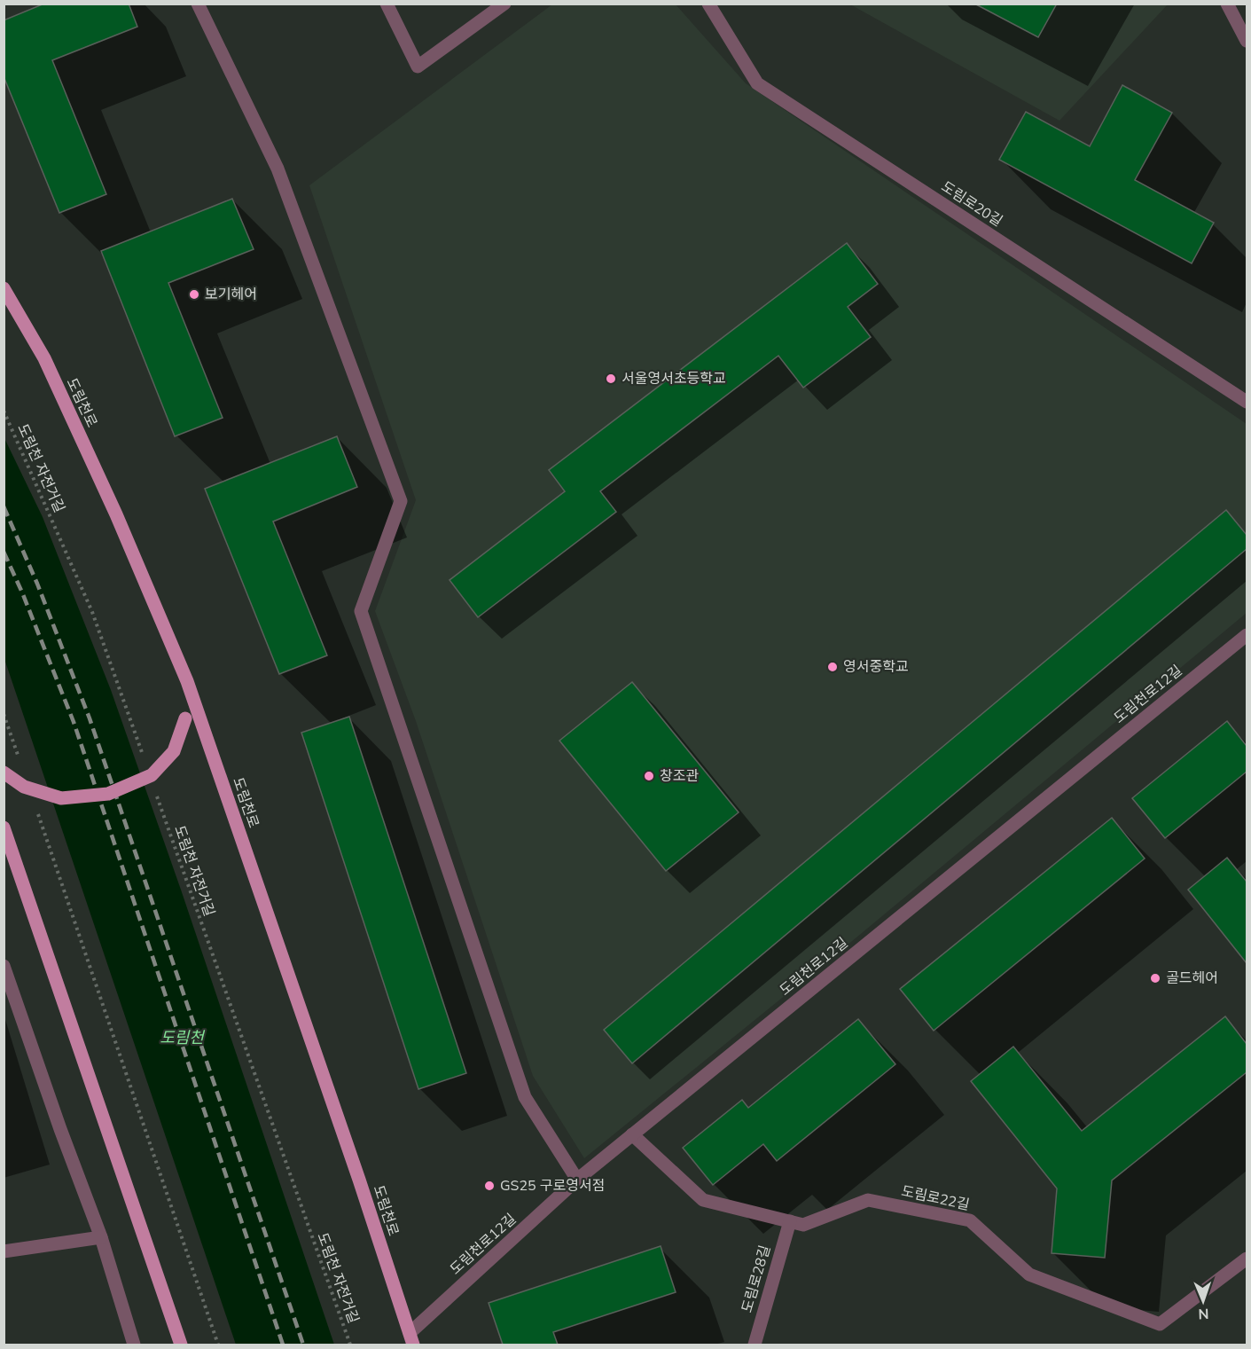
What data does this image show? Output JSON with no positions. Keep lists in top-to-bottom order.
{
  "streets": {
    "main road": ["도림천로"],
    "street": [
      "도림로20길",
      "도림천로12길",
      "도림로22길",
      "도림로28길"
    ],
    "path": ["도림천 자전거길"]
  },
  "crossings": [
    ["도림천로", "도림천로12길"],
    ["도림천로12길", "도림로22길"],
    ["도림로22길", "도림로28길"]
  ],
  "water": ["도림천"],
  "places": [
    "보기헤어",
    "서울영서초등학교",
    "영서중학교",
    "창조관",
    "골드헤어",
    "GS25 구로영서점"
  ],
  "north": "bottom"
}
